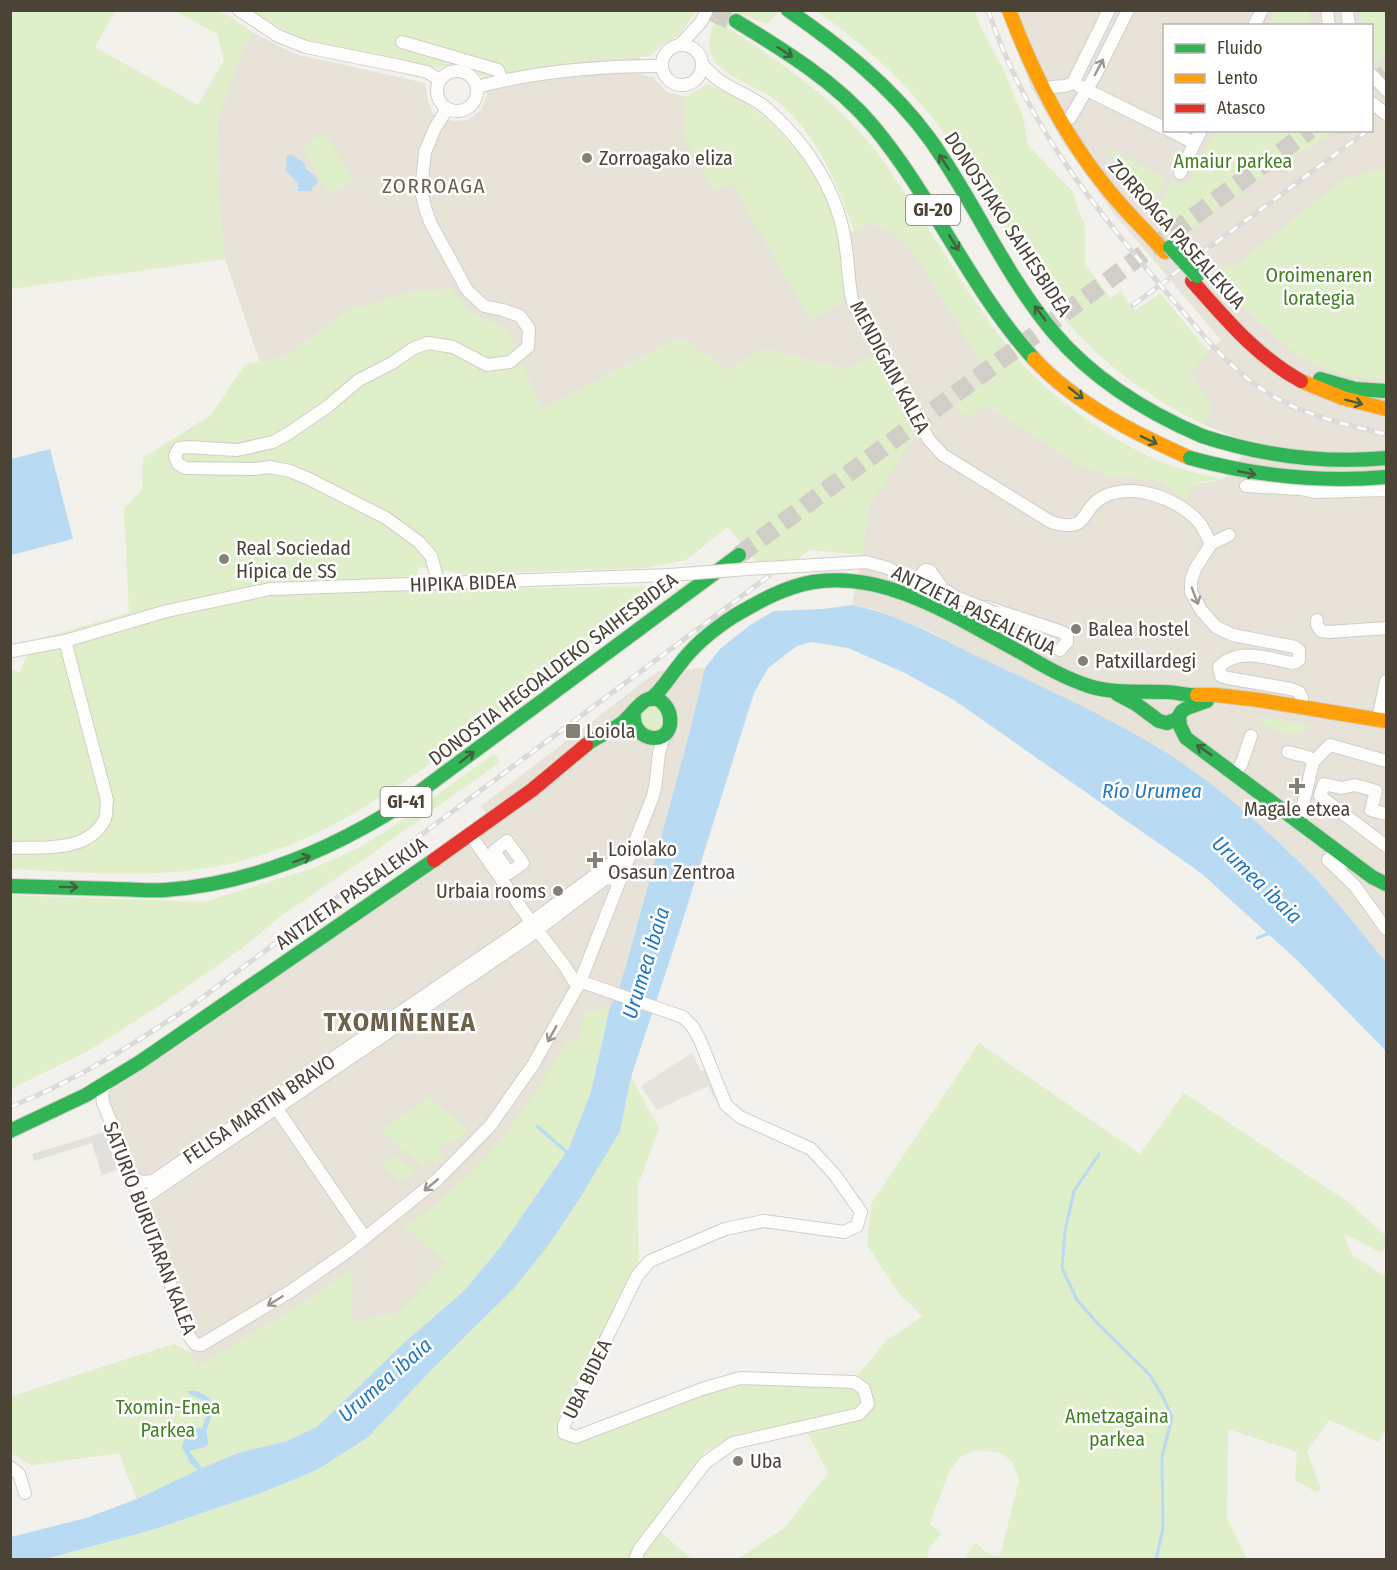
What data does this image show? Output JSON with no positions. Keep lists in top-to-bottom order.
{
  "streets": {
    "main road": [
      "GI-20",
      "DONOSTIAKO SAIHESBIDEA",
      "ZORROAGA PASEALEKUA",
      "ANTZIETA PASEALEKUA",
      "DONOSTIA HEGOALDEKO SAIHESBIDEA",
      "GI-41"
    ],
    "street": [
      "MENDIGAIN KALEA",
      "HIPIKA BIDEA",
      "FELISA MARTIN BRAVO",
      "SATURIO BURUTARAN KALEA",
      "UBA BIDEA"
    ]
  },
  "crossings": [
    ["HIPIKA BIDEA", "ANTZIETA PASEALEKUA"],
    ["FELISA MARTIN BRAVO", "SATURIO BURUTARAN KALEA"]
  ],
  "districts": ["ZORROAGA", "TXOMIÑENEA"],
  "water": ["Río Urumea", "Urumea ibaia"],
  "parks": [
    "Amaiur parkea",
    "Oroimenaren lorategia",
    "Txomin-Enea Parkea",
    "Ametzagaina parkea"
  ],
  "places": {
    "other": [
      "Zorroagako eliza",
      "Real Sociedad Hípica de SS",
      "Balea hostel",
      "Patxillardegi",
      "Urbaia rooms",
      "Uba"
    ],
    "transit": ["Loiola"],
    "health": ["Magale etxea", "Loiolako Osasun Zentroa"]
  },
  "legend": ["Fluido", "Lento", "Atasco"]
}
